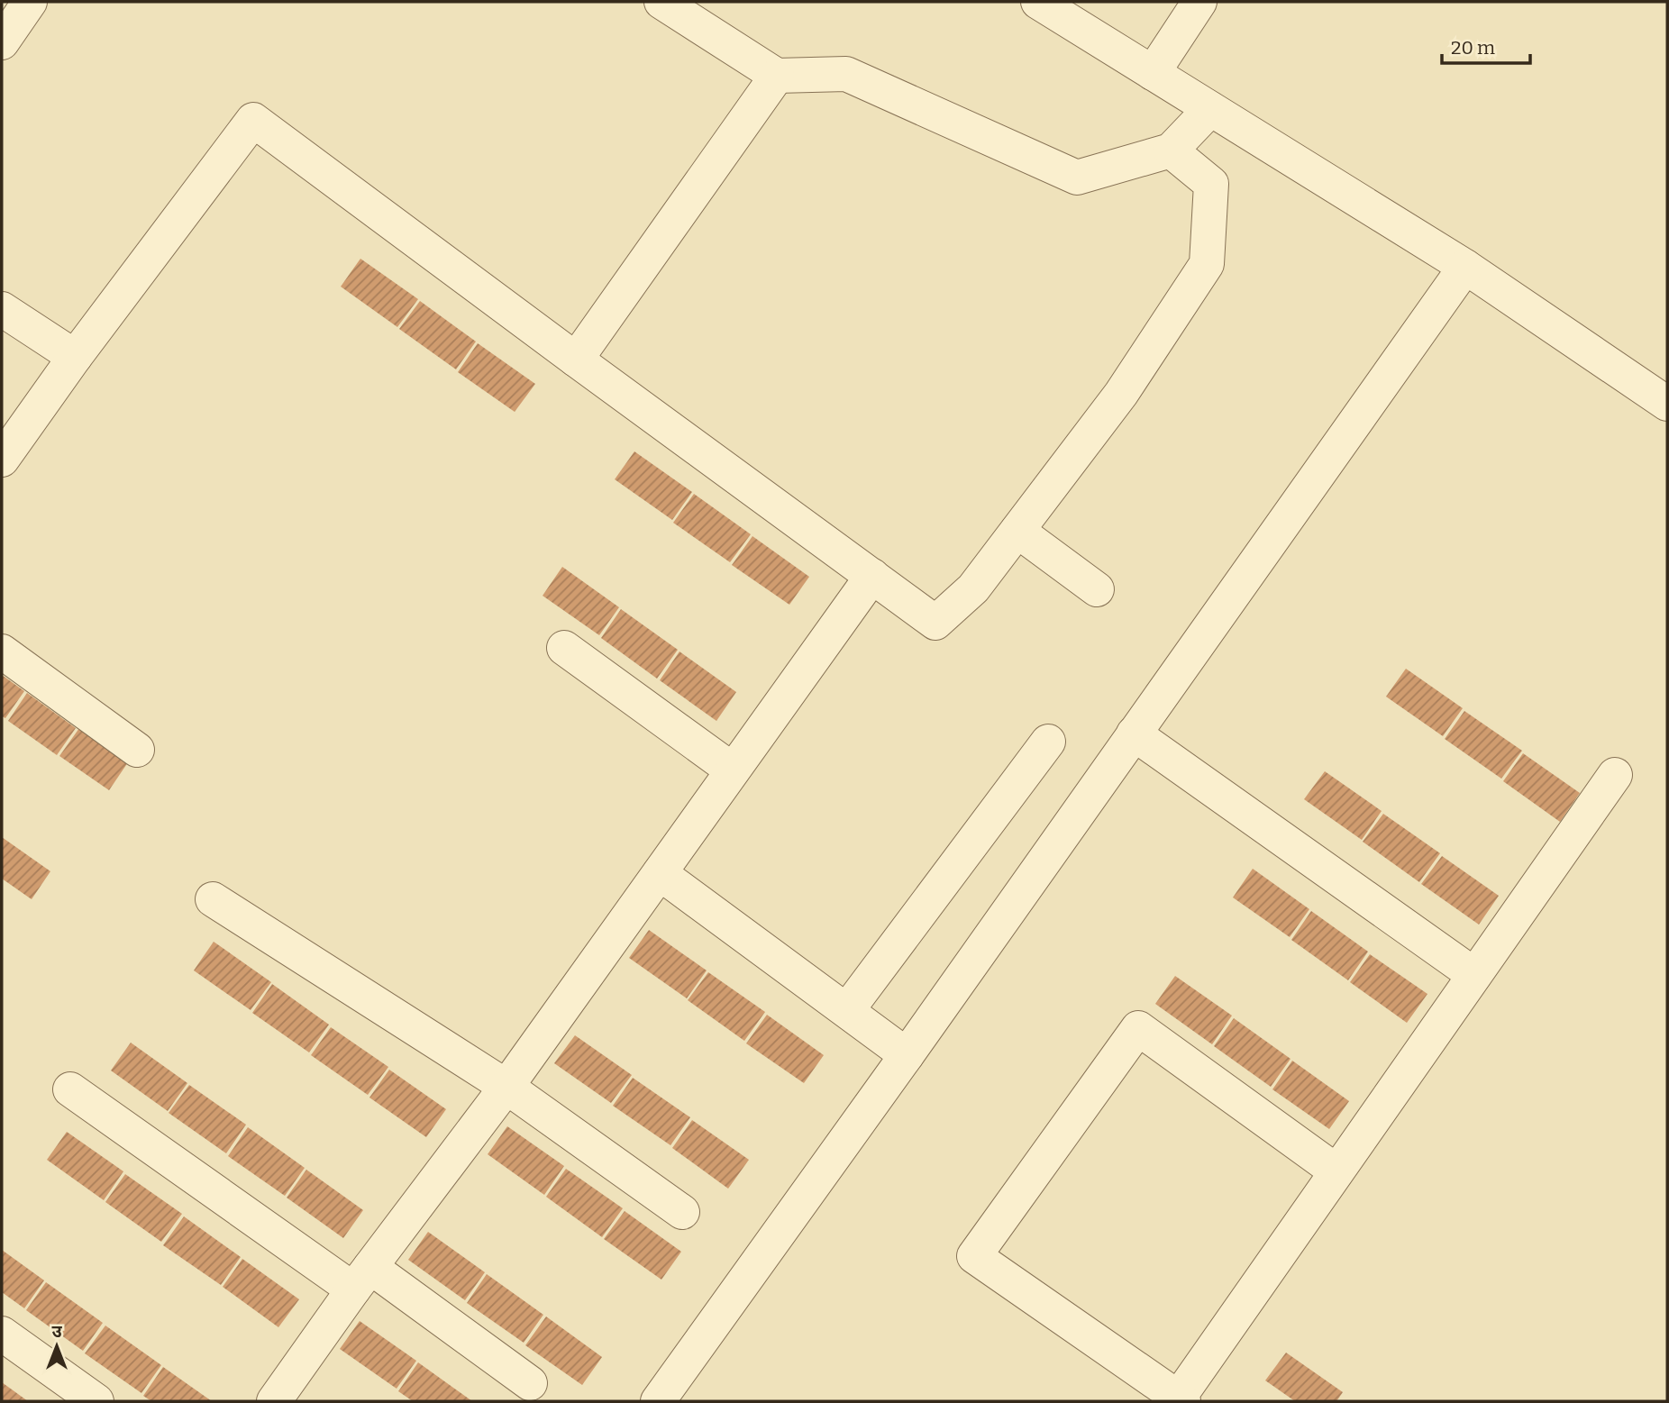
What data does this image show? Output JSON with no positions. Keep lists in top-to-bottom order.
{
  "scale_bar": "20 m",
  "north": "top"
}
